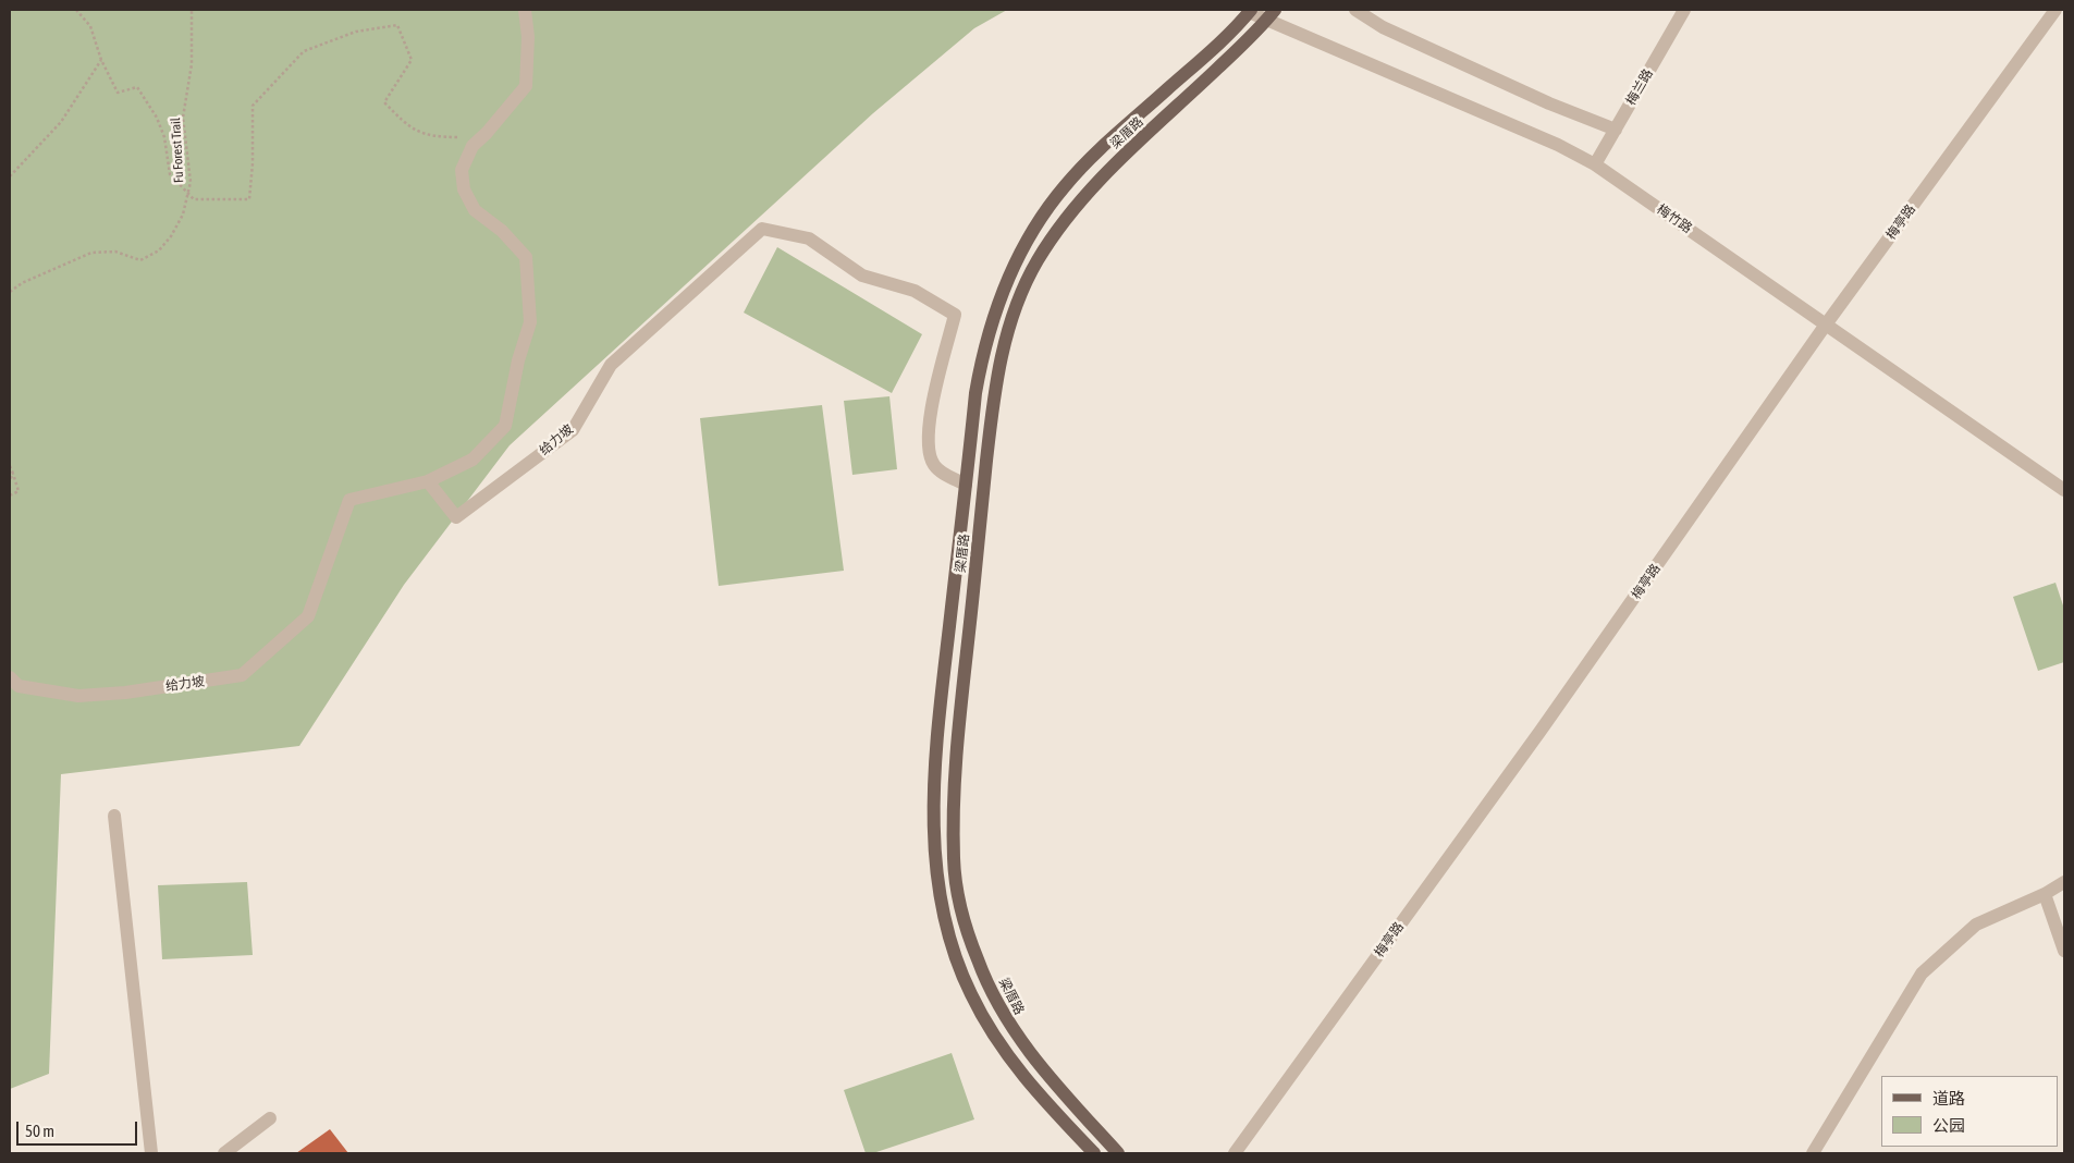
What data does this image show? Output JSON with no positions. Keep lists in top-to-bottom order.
{
  "streets": {
    "main road": ["梁厝路"],
    "street": [
      "梅兰路",
      "梅竹路",
      "梅亭路",
      "给力坡"
    ],
    "path": ["Fu Forest Trail"]
  },
  "crossings": [
    ["梅兰路", "梅竹路"],
    ["梁厝路", "梅竹路"],
    ["梁厝路", "给力坡"],
    ["梅竹路", "梅亭路"]
  ],
  "legend": ["道路", "公园"],
  "scale_bar": "50 m"
}
